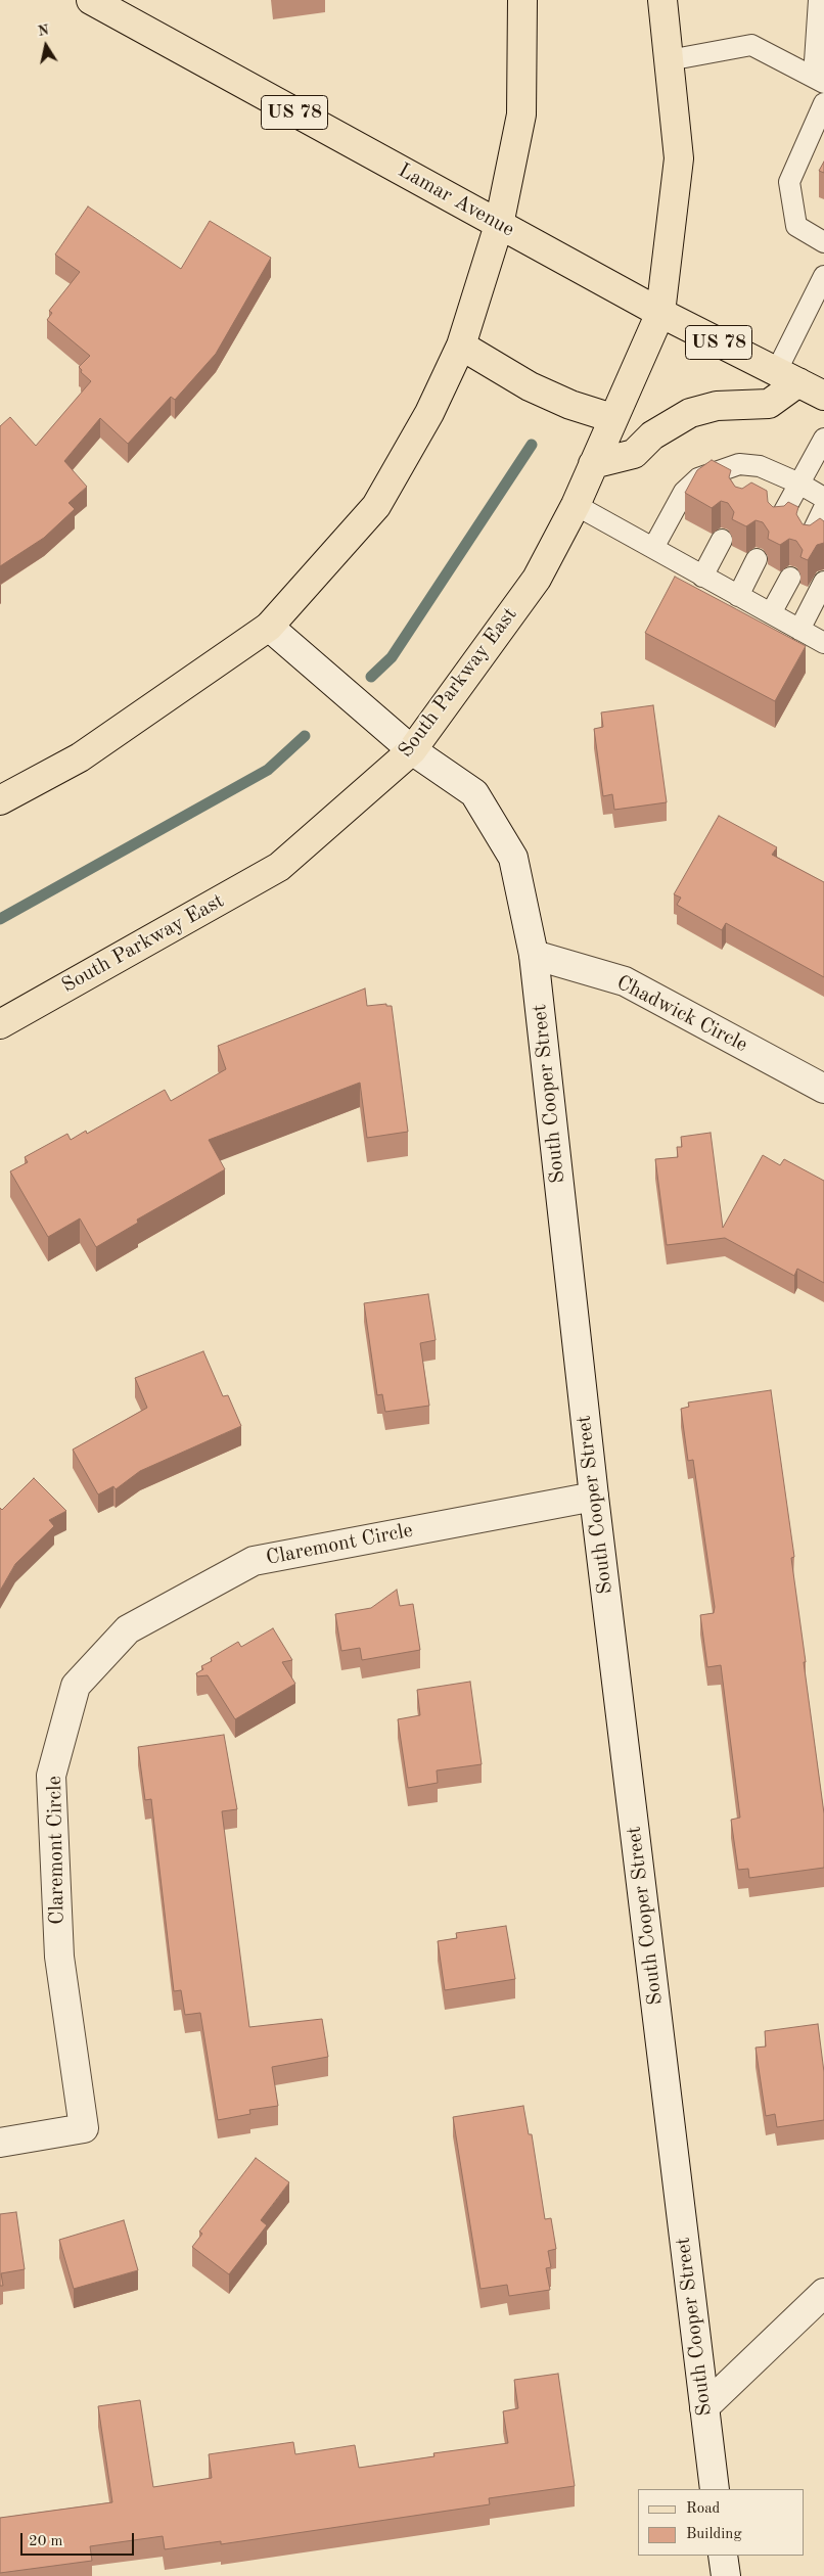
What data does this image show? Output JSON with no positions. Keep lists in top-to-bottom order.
{
  "streets": {
    "main road": ["US 78", "Lamar Avenue", "South Parkway East"],
    "street": ["Chadwick Circle", "South Cooper Street", "Claremont Circle"]
  },
  "crossings": [
    ["Lamar Avenue", "South Parkway East"],
    ["South Parkway East", "South Cooper Street"],
    ["Chadwick Circle", "South Cooper Street"],
    ["South Cooper Street", "Claremont Circle"]
  ],
  "legend": ["Road", "Building"],
  "scale_bar": "20 m",
  "north": "top"
}
